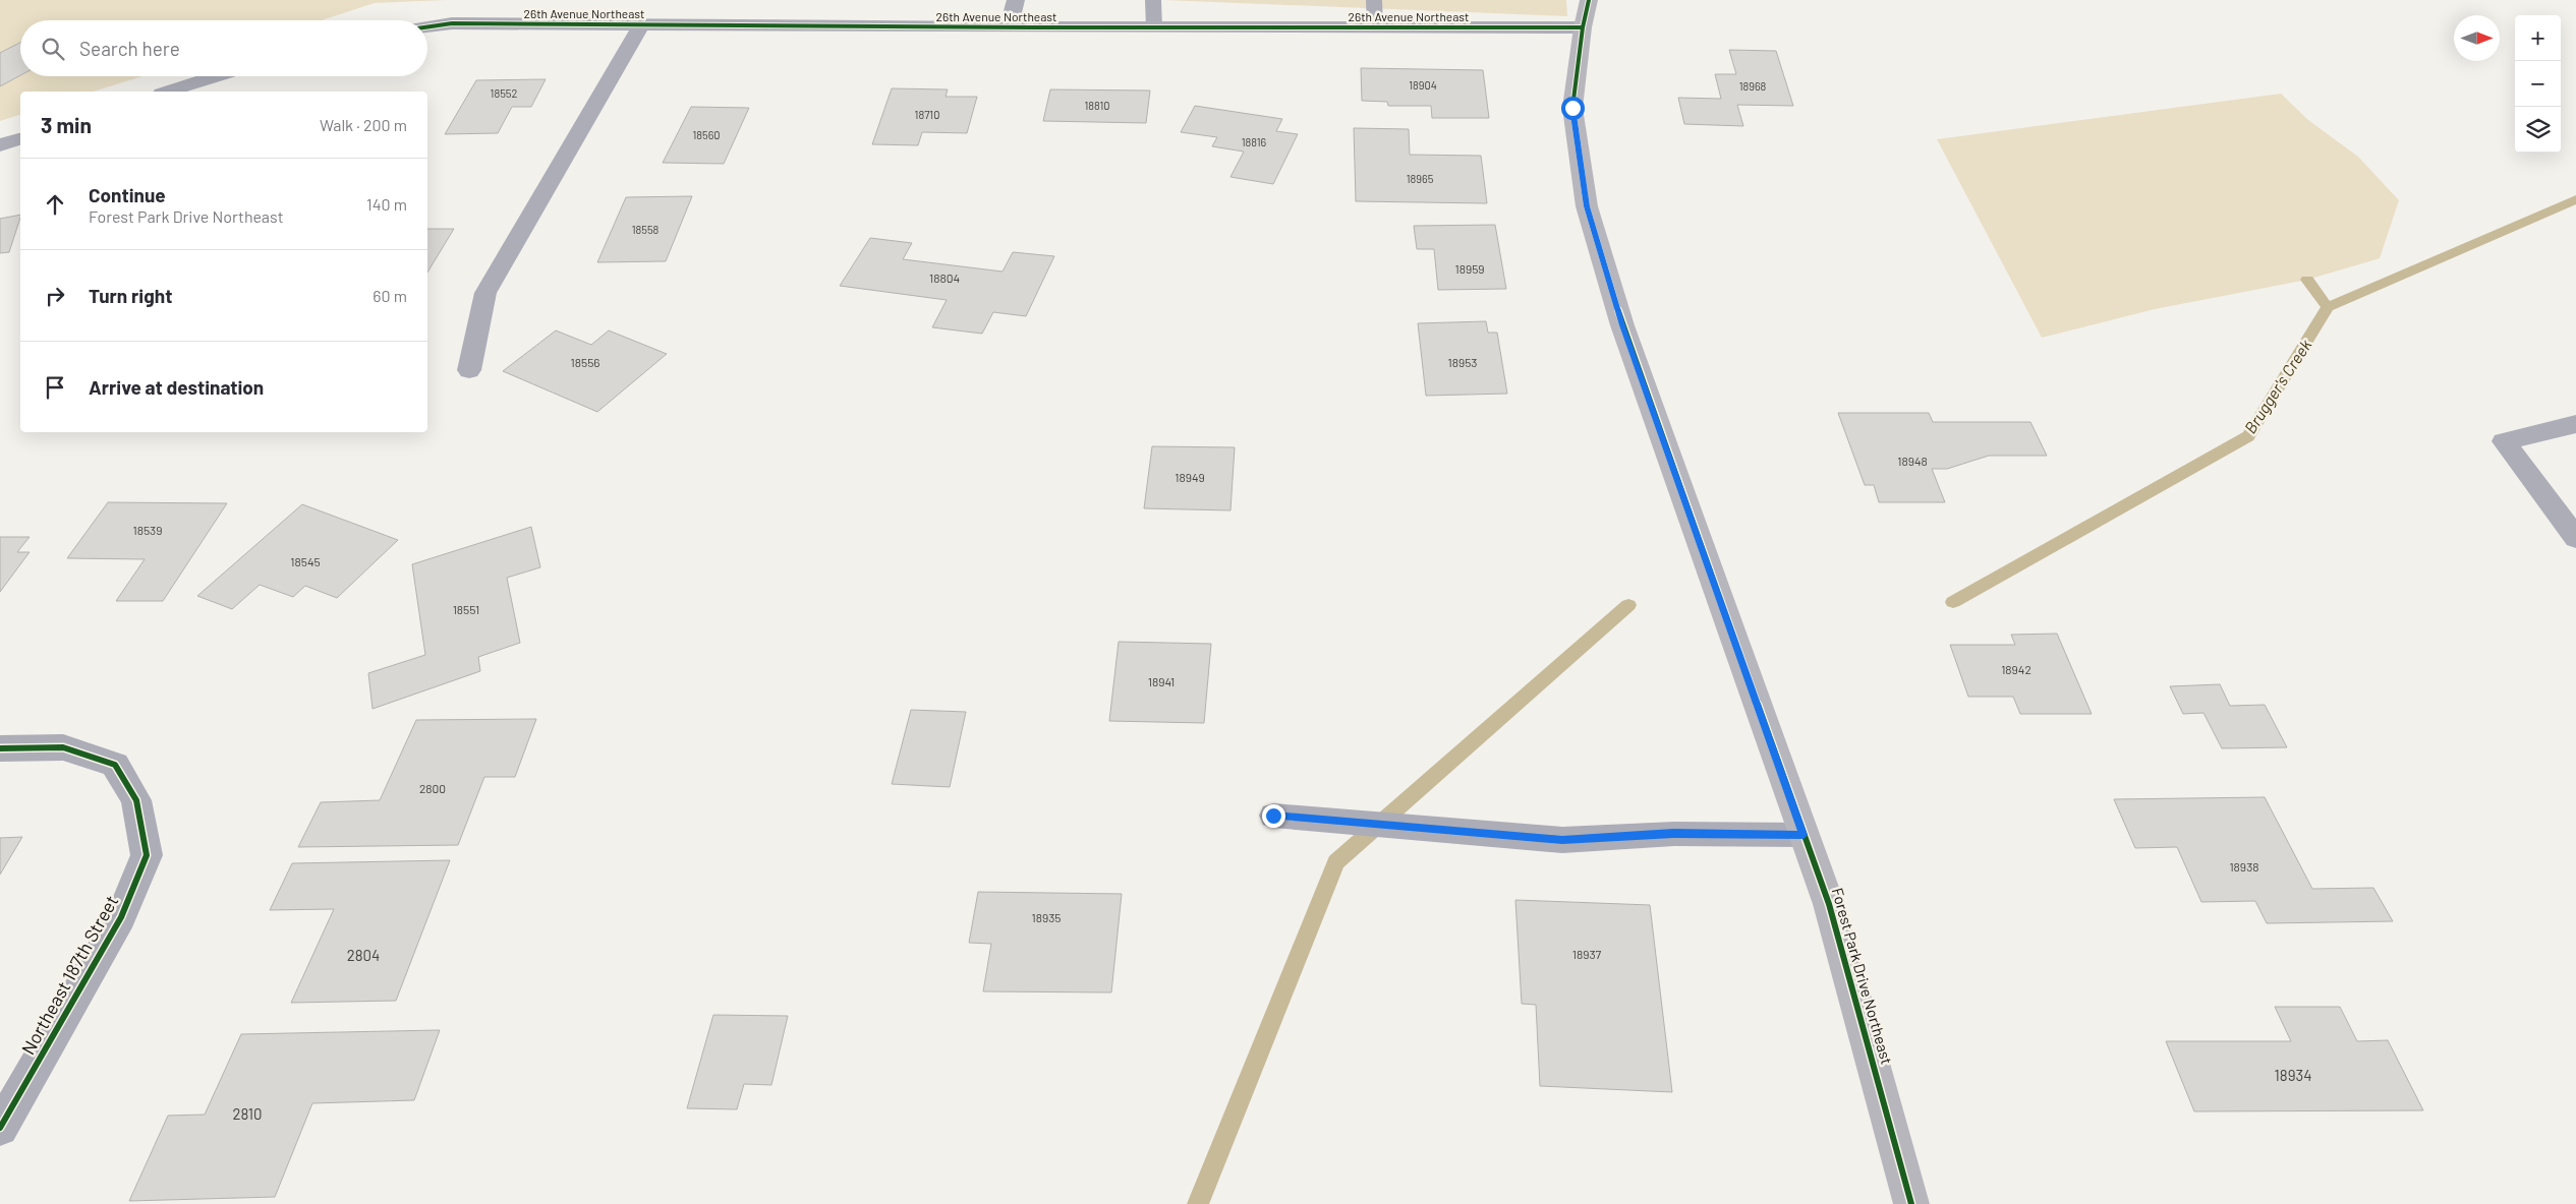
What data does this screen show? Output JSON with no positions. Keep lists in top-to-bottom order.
{
  "streets": {
    "street": ["26th Avenue Northeast", "Northeast 187th Street", "Forest Park Drive Northeast"]
  },
  "crossings": [
    ["26th Avenue Northeast", "Forest Park Drive Northeast"]
  ],
  "water": ["Brugger's Creek"],
  "house_numbers": [
    "18904",
    "18968",
    "18552",
    "18810",
    "18710",
    "18560",
    "18816",
    "18965",
    "18558",
    "18959",
    "18804",
    "18556",
    "18953",
    "18948",
    "18949",
    "18539",
    "18545",
    "18551",
    "18942",
    "18941",
    "2800",
    "18938",
    "18935",
    "18937",
    "2804",
    "18934",
    "2810"
  ],
  "north": "right",
  "page": {
    "map_buttons": ["+", "−"],
    "search": "Search here",
    "heading": ["3 min", "Walk · 200 m"],
    "list": [
      ["Continue", "Forest Park Drive Northeast", "140 m"],
      ["Turn right", "60 m"],
      "Arrive at destination"
    ]
  }
}
